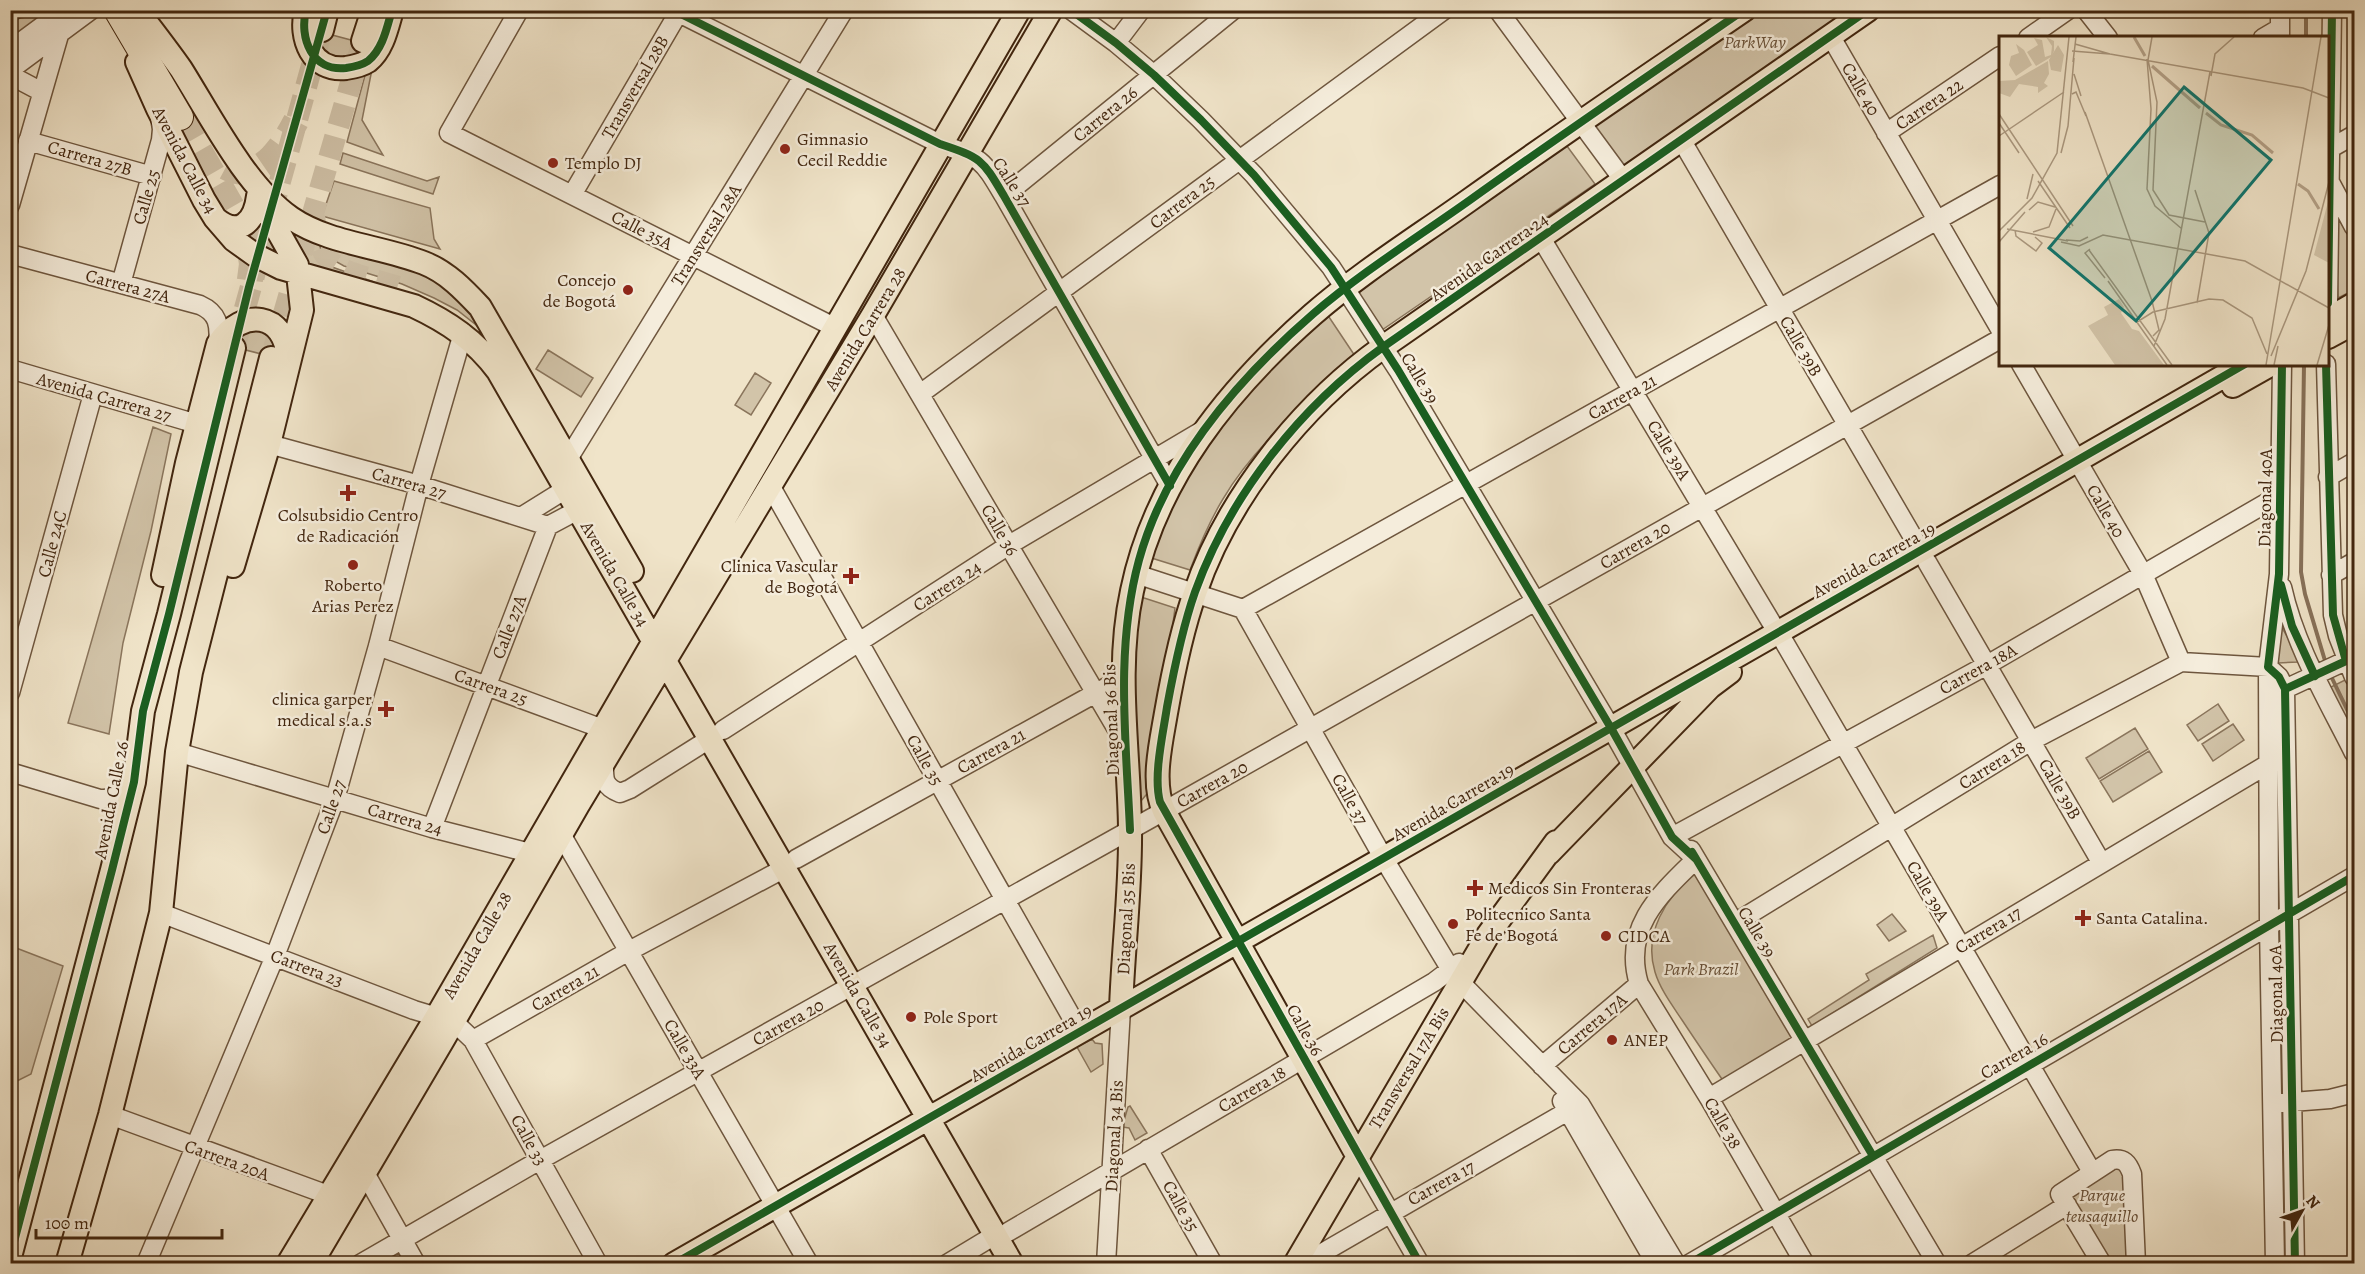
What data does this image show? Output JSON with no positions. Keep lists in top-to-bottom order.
{
  "streets": {
    "main road": [
      "Avenida Calle 34",
      "Avenida Carrera 24",
      "Avenida Carrera 28",
      "Calle 36",
      "Avenida Carrera 19",
      "Diagonal 36 Bis",
      "Avenida Calle 26",
      "Diagonal 35 Bis",
      "Avenida Calle 28",
      "Transversal 17A Bis"
    ],
    "street": [
      "Transversal 28B",
      "Calle 40",
      "Carrera 22",
      "Carrera 26",
      "Carrera 27B",
      "Calle 37",
      "Calle 25",
      "Carrera 25",
      "Calle 35A",
      "Transversal 28A",
      "Carrera 27A",
      "Calle 39B",
      "Calle 39",
      "Avenida Carrera 27",
      "Carrera 21",
      "Calle 39A",
      "Carrera 27",
      "Diagonal 40A",
      "Calle 24C",
      "Carrera 20",
      "Carrera 24",
      "Calle 27A",
      "Carrera 18A",
      "Calle 35",
      "Carrera 18",
      "Calle 27",
      "Carrera 17",
      "Carrera 23",
      "Carrera 17A",
      "Calle 33A",
      "Carrera 16",
      "Calle 38",
      "Diagonal 34 Bis",
      "Calle 33",
      "Carrera 20A"
    ]
  },
  "crossings": [
    ["Transversal 28B", "Calle 37"],
    ["Transversal 28B", "Calle 35A"],
    ["Calle 40", "Carrera 22"],
    ["Calle 40", "Avenida Carrera 24"],
    ["Calle 40", "Carrera 21"],
    ["Calle 40", "Avenida Carrera 19"],
    ["Calle 40", "Carrera 18A"],
    ["Calle 40", "Carrera 18"],
    ["Carrera 26", "Calle 37"],
    ["Carrera 26", "Calle 39"],
    ["Carrera 27B", "Calle 25"],
    ["Avenida Calle 34", "Calle 25"],
    ["Avenida Calle 34", "Transversal 28A"],
    ["Avenida Calle 34", "Avenida Carrera 28"],
    ["Avenida Calle 34", "Carrera 21"],
    ["Avenida Calle 34", "Carrera 20"],
    ["Avenida Calle 34", "Avenida Carrera 19"],
    ["Avenida Calle 34", "Carrera 24"],
    ["Avenida Calle 34", "Carrera 18"],
    ["Avenida Calle 34", "Calle 27"],
    ["Avenida Calle 34", "Avenida Calle 28"],
    ["Calle 37", "Carrera 25"],
    ["Calle 37", "Transversal 28A"],
    ["Calle 37", "Avenida Carrera 28"],
    ["Calle 37", "Carrera 21"],
    ["Calle 37", "Carrera 20"],
    ["Calle 37", "Avenida Carrera 19"],
    ["Calle 37", "Carrera 24"],
    ["Calle 37", "Carrera 18"],
    ["Calle 37", "Carrera 17"],
    ["Calle 37", "Carrera 17A"],
    ["Calle 37", "Transversal 17A Bis"],
    ["Calle 25", "Carrera 27A"],
    ["Carrera 25", "Calle 39"],
    ["Carrera 25", "Calle 36"],
    ["Carrera 25", "Calle 27A"],
    ["Carrera 25", "Calle 27"],
    ["Carrera 25", "Avenida Calle 28"],
    ["Calle 35A", "Transversal 28A"],
    ["Calle 35A", "Avenida Carrera 28"],
    ["Avenida Carrera 24", "Calle 39B"],
    ["Avenida Carrera 24", "Calle 39"],
    ["Avenida Carrera 24", "Calle 39A"],
    ["Carrera 27A", "Avenida Calle 26"],
    ["Avenida Carrera 28", "Calle 36"],
    ["Avenida Carrera 28", "Calle 35"],
    ["Avenida Carrera 28", "Avenida Calle 28"],
    ["Calle 39B", "Carrera 21"],
    ["Calle 39B", "Carrera 20"],
    ["Calle 39B", "Avenida Carrera 19"],
    ["Calle 39B", "Carrera 18A"],
    ["Calle 39B", "Carrera 18"],
    ["Calle 39B", "Carrera 17"],
    ["Calle 39", "Carrera 21"],
    ["Calle 39", "Carrera 20"],
    ["Calle 39", "Avenida Carrera 19"],
    ["Calle 39", "Carrera 18A"],
    ["Calle 39", "Carrera 18"],
    ["Calle 39", "Carrera 17"],
    ["Calle 39", "Carrera 17A"],
    ["Calle 39", "Carrera 16"],
    ["Calle 39", "Transversal 17A Bis"],
    ["Avenida Carrera 27", "Calle 24C"],
    ["Carrera 21", "Calle 39A"],
    ["Carrera 21", "Calle 36"],
    ["Carrera 21", "Diagonal 36 Bis"],
    ["Carrera 21", "Calle 35"],
    ["Carrera 21", "Calle 33A"],
    ["Carrera 21", "Calle 33"],
    ["Calle 39A", "Carrera 20"],
    ["Calle 39A", "Avenida Carrera 19"],
    ["Calle 39A", "Carrera 18A"],
    ["Calle 39A", "Carrera 18"],
    ["Calle 39A", "Carrera 17"],
    ["Calle 39A", "Carrera 16"],
    ["Carrera 27", "Calle 27A"],
    ["Carrera 27", "Calle 27"],
    ["Diagonal 40A", "Carrera 18A"],
    ["Diagonal 40A", "Carrera 17"],
    ["Diagonal 40A", "Carrera 16"],
    ["Calle 36", "Carrera 20"],
    ["Calle 36", "Avenida Carrera 19"],
    ["Calle 36", "Carrera 24"],
    ["Calle 36", "Diagonal 36 Bis"],
    ["Calle 36", "Carrera 18"],
    ["Calle 36", "Carrera 17"],
    ["Calle 36", "Transversal 17A Bis"],
    ["Carrera 20", "Diagonal 36 Bis"],
    ["Carrera 20", "Calle 35"],
    ["Carrera 20", "Diagonal 35 Bis"],
    ["Carrera 20", "Calle 33A"],
    ["Carrera 20", "Calle 33"],
    ["Avenida Carrera 19", "Calle 35"],
    ["Avenida Carrera 19", "Diagonal 35 Bis"],
    ["Avenida Carrera 19", "Calle 33A"],
    ["Avenida Carrera 19", "Transversal 17A Bis"],
    ["Avenida Carrera 19", "Diagonal 34 Bis"],
    ["Carrera 24", "Calle 27A"],
    ["Carrera 24", "Calle 35"],
    ["Carrera 24", "Calle 27"],
    ["Carrera 24", "Avenida Calle 28"],
    ["Diagonal 36 Bis", "Diagonal 35 Bis"],
    ["Calle 35", "Carrera 18"],
    ["Carrera 18", "Transversal 17A Bis"],
    ["Carrera 18", "Diagonal 34 Bis"],
    ["Calle 27", "Carrera 23"],
    ["Calle 27", "Carrera 20A"],
    ["Diagonal 35 Bis", "Diagonal 34 Bis"],
    ["Carrera 17", "Calle 38"],
    ["Avenida Calle 28", "Carrera 23"],
    ["Avenida Calle 28", "Calle 33A"],
    ["Avenida Calle 28", "Calle 33"],
    ["Avenida Calle 28", "Carrera 20A"],
    ["Carrera 23", "Calle 33"],
    ["Carrera 17A", "Calle 38"],
    ["Carrera 16", "Calle 38"]
  ],
  "parks": ["ParkWay", "Park Brazil", "Parque teusaquillo"],
  "places": {
    "other": [
      "Gimnasio Cecil Reddie",
      "Templo DJ",
      "Concejo de Bogotá",
      "Roberto Arias Perez",
      "Politecnico Santa Fe de Bogotá",
      "CIDCA",
      "Pole Sport",
      "ANEP"
    ],
    "health": [
      "Colsubsidio Centro de Radicación",
      "Clinica Vascular de Bogotá",
      "clinica garper medical s.a.s",
      "Medicos Sin Fronteras",
      "Santa Catalina."
    ]
  },
  "scale_bar": "100 m",
  "north": "top right"
}
